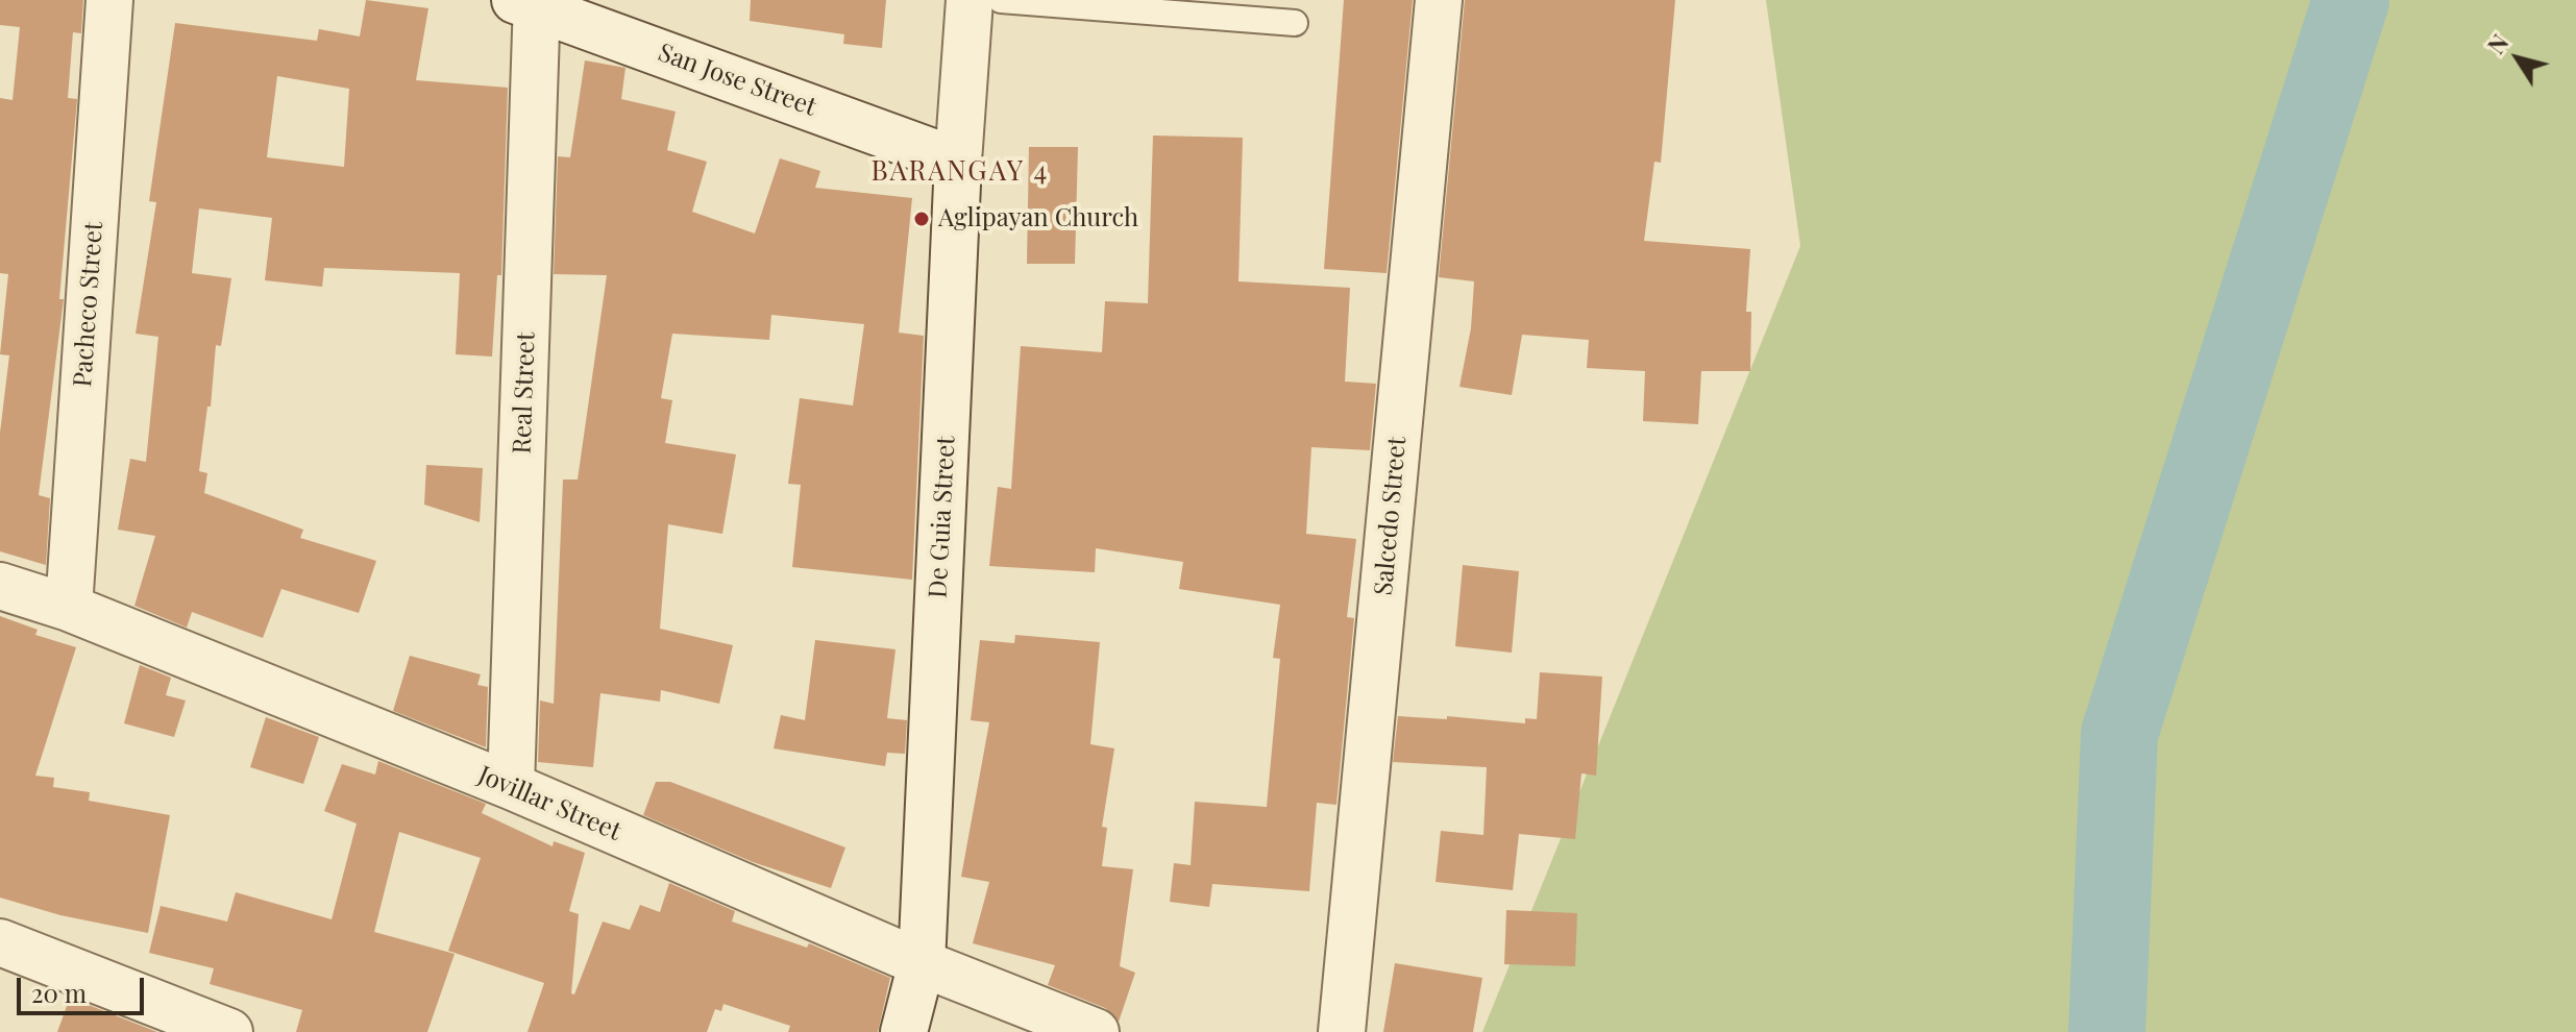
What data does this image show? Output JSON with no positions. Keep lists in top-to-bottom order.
{
  "streets": {
    "street": [
      "San Jose Street",
      "Pacheco Street",
      "Real Street",
      "Salcedo Street",
      "De Guia Street",
      "Jovillar Street"
    ]
  },
  "crossings": [
    ["San Jose Street", "Real Street"],
    ["San Jose Street", "De Guia Street"],
    ["Pacheco Street", "Jovillar Street"],
    ["Real Street", "Jovillar Street"],
    ["De Guia Street", "Jovillar Street"]
  ],
  "districts": ["BARANGAY 4"],
  "places": ["Aglipayan Church"],
  "scale_bar": "20 m",
  "north": "top left"
}
